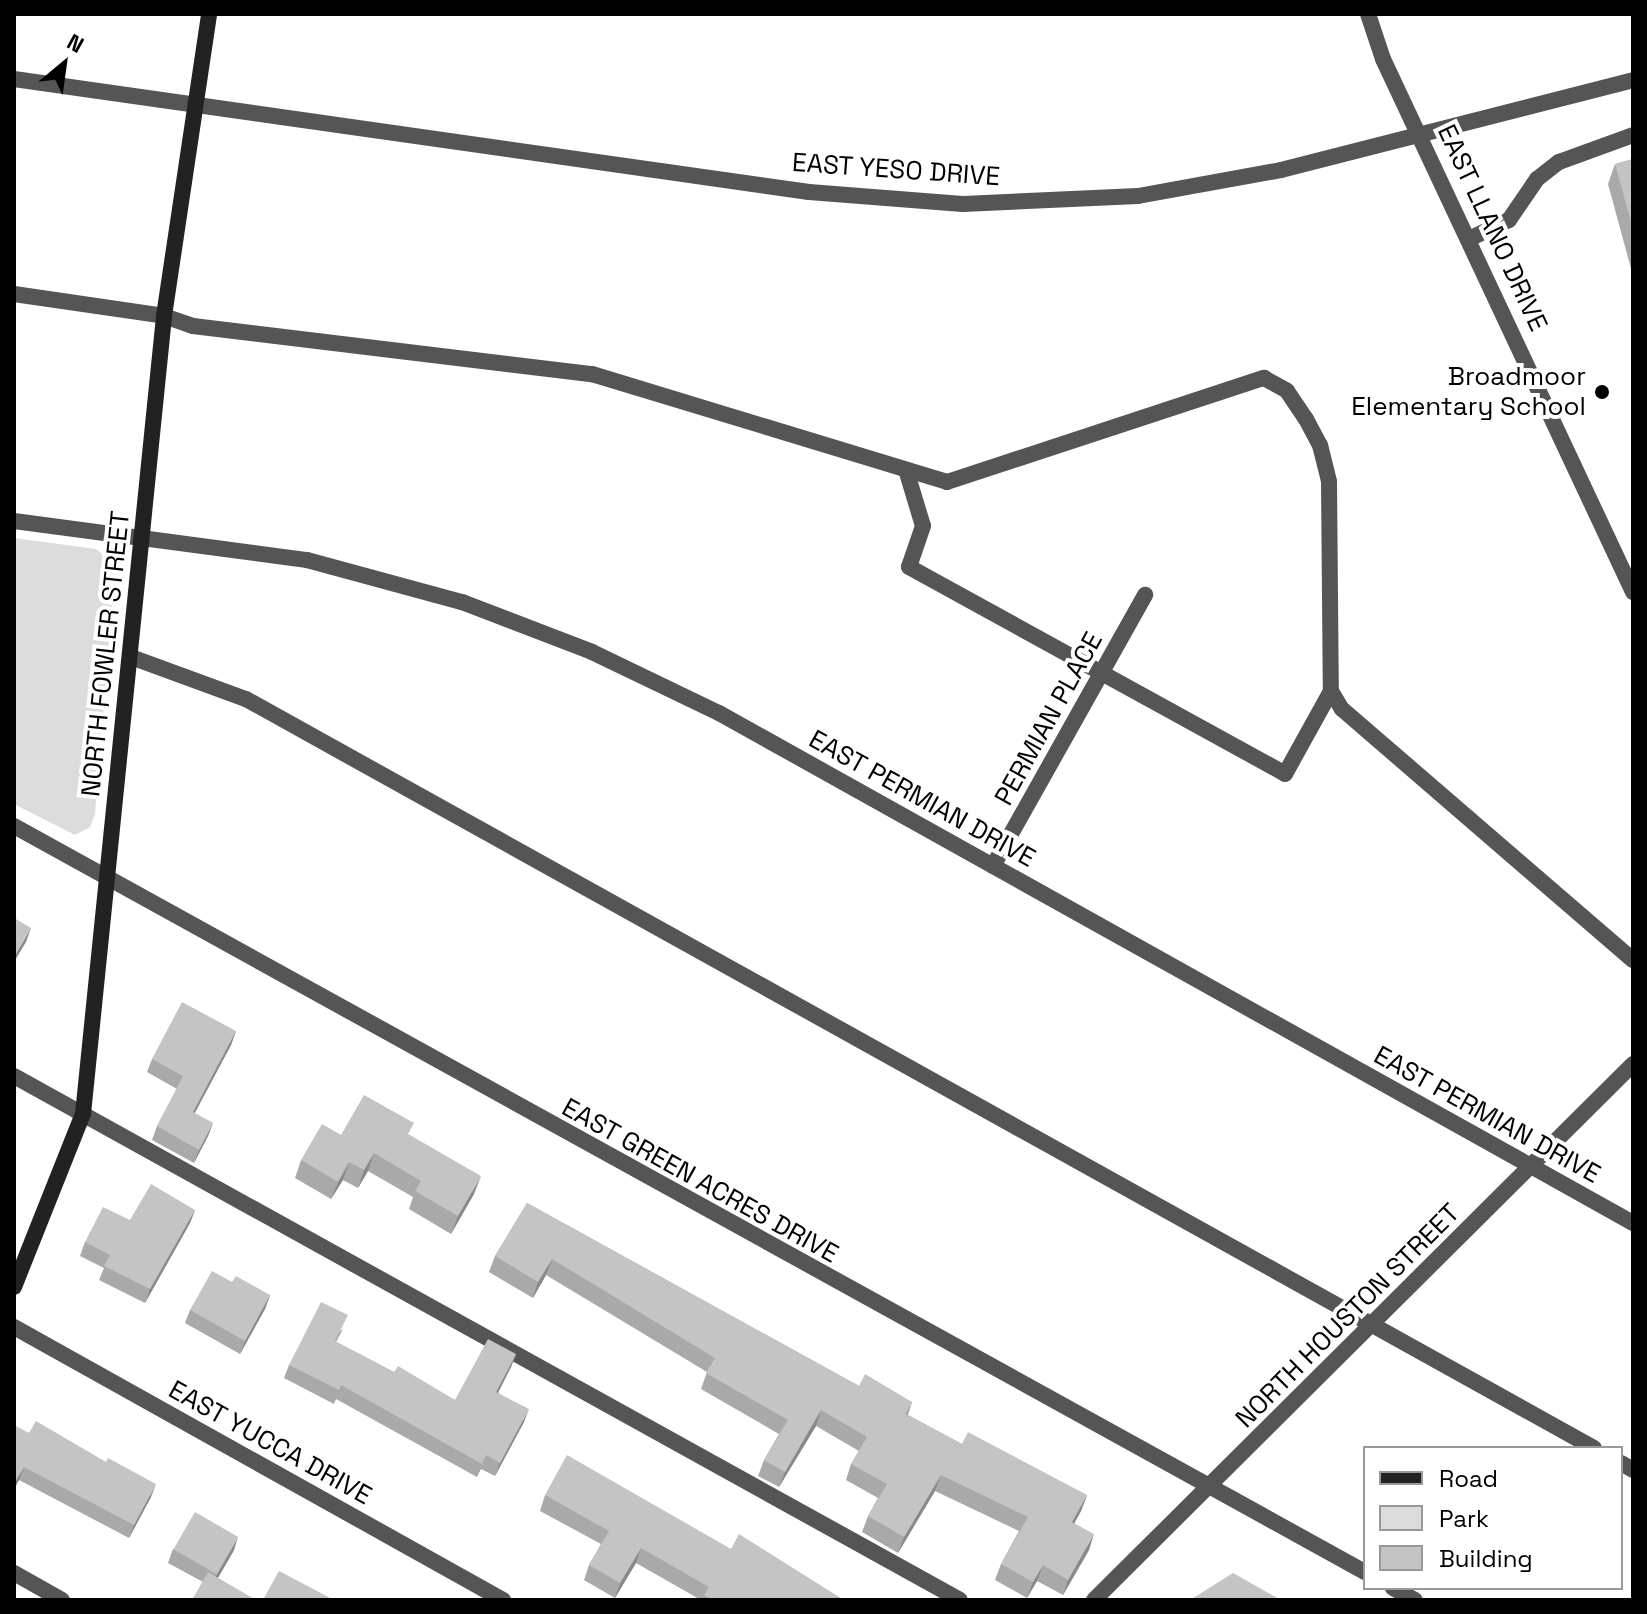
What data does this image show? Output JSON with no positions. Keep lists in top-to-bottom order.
{
  "streets": {
    "street": [
      "EAST YESO DRIVE",
      "EAST LLANO DRIVE",
      "NORTH FOWLER STREET",
      "PERMIAN PLACE",
      "EAST PERMIAN DRIVE",
      "EAST GREEN ACRES DRIVE",
      "NORTH HOUSTON STREET",
      "EAST YUCCA DRIVE"
    ]
  },
  "crossings": [
    ["EAST YESO DRIVE", "EAST LLANO DRIVE"],
    ["EAST YESO DRIVE", "NORTH FOWLER STREET"],
    ["NORTH FOWLER STREET", "EAST PERMIAN DRIVE"],
    ["NORTH FOWLER STREET", "EAST GREEN ACRES DRIVE"],
    ["PERMIAN PLACE", "EAST PERMIAN DRIVE"],
    ["EAST PERMIAN DRIVE", "NORTH HOUSTON STREET"],
    ["EAST GREEN ACRES DRIVE", "NORTH HOUSTON STREET"]
  ],
  "places": ["Broadmoor Elementary School"],
  "legend": ["Road", "Park", "Building"],
  "north": "top right"
}
